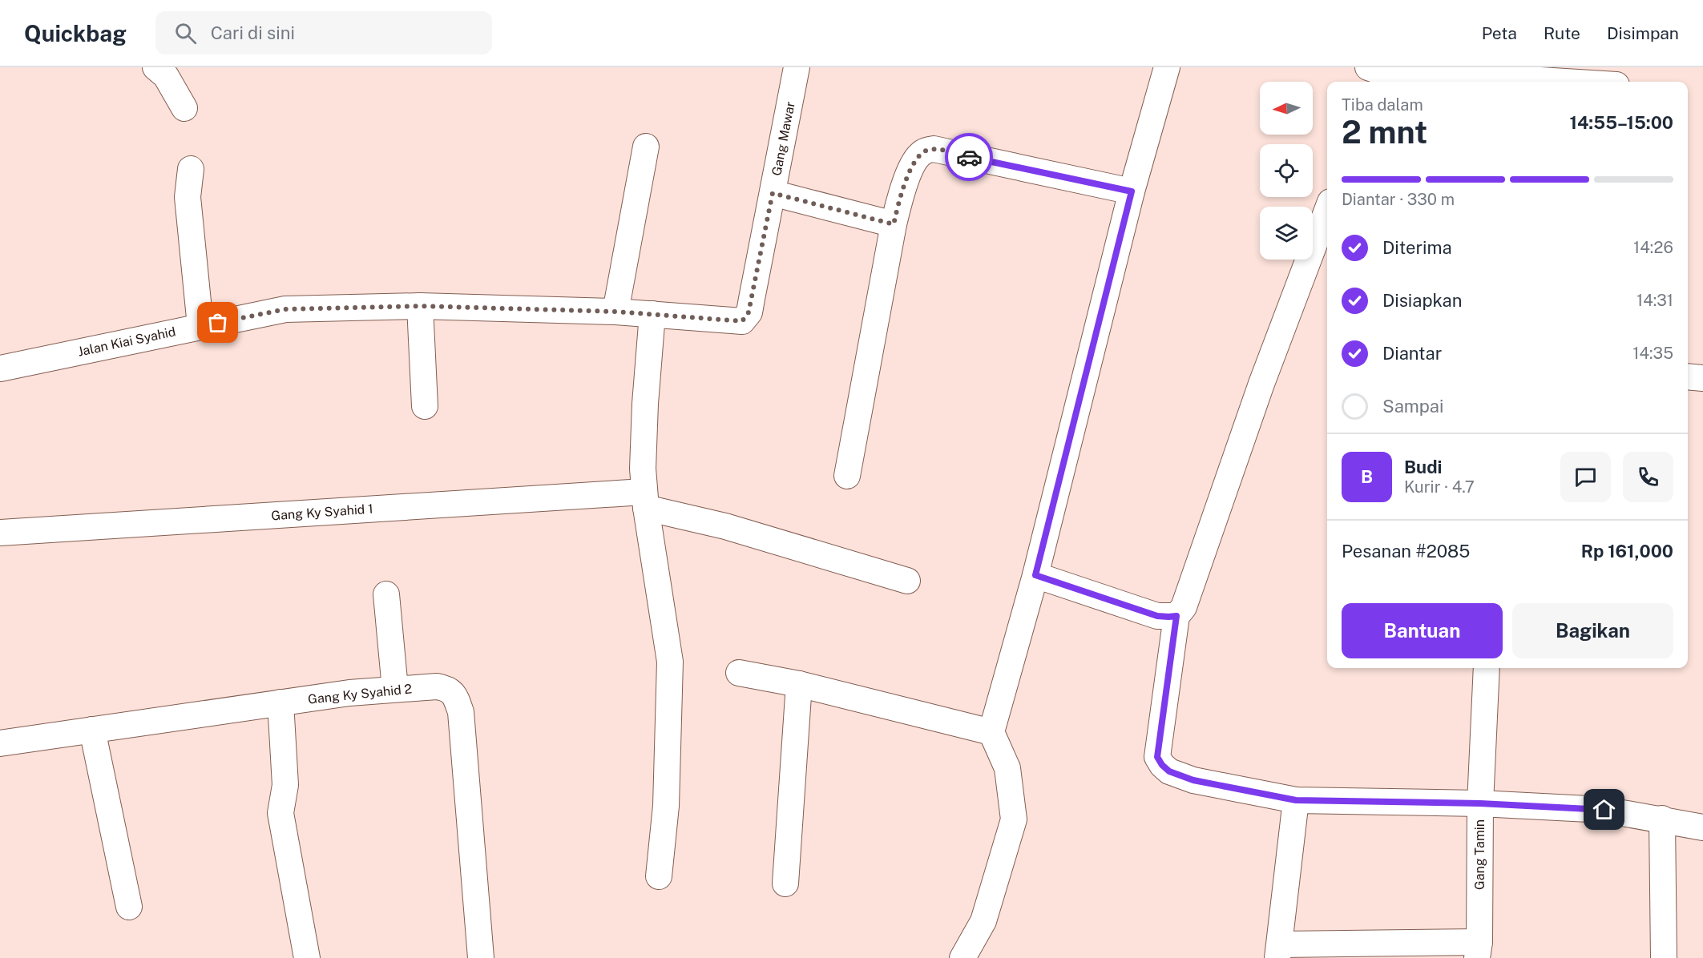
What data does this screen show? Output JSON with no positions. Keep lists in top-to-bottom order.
{
  "streets": {
    "street": [
      "Gang Mawar",
      "Jalan Kiai Syahid",
      "Gang Ky Syahid 1",
      "Gang Ky Syahid 2",
      "Gang Tamin"
    ]
  },
  "crossings": [
    ["Gang Mawar", "Jalan Kiai Syahid"]
  ],
  "north": "left",
  "page": {
    "header": "Quickbag",
    "search": "Cari di sini",
    "nav": ["Peta", "Rute", "Disimpan"],
    "heading": ["2 mnt", "Tiba dalam", "14:55–15:00"],
    "panel": [
      "Budi",
      "Kurir · 4.7",
      "Pesanan #2085",
      "Rp 161,000"
    ],
    "bar": "Diantar · 330 m",
    "list": [
      ["Diterima", "14:26"],
      ["Disiapkan", "14:31"],
      ["Diantar", "14:35"],
      "Sampai"
    ],
    "round": "B",
    "buttons": ["Bantuan", "Bagikan"]
  }
}
